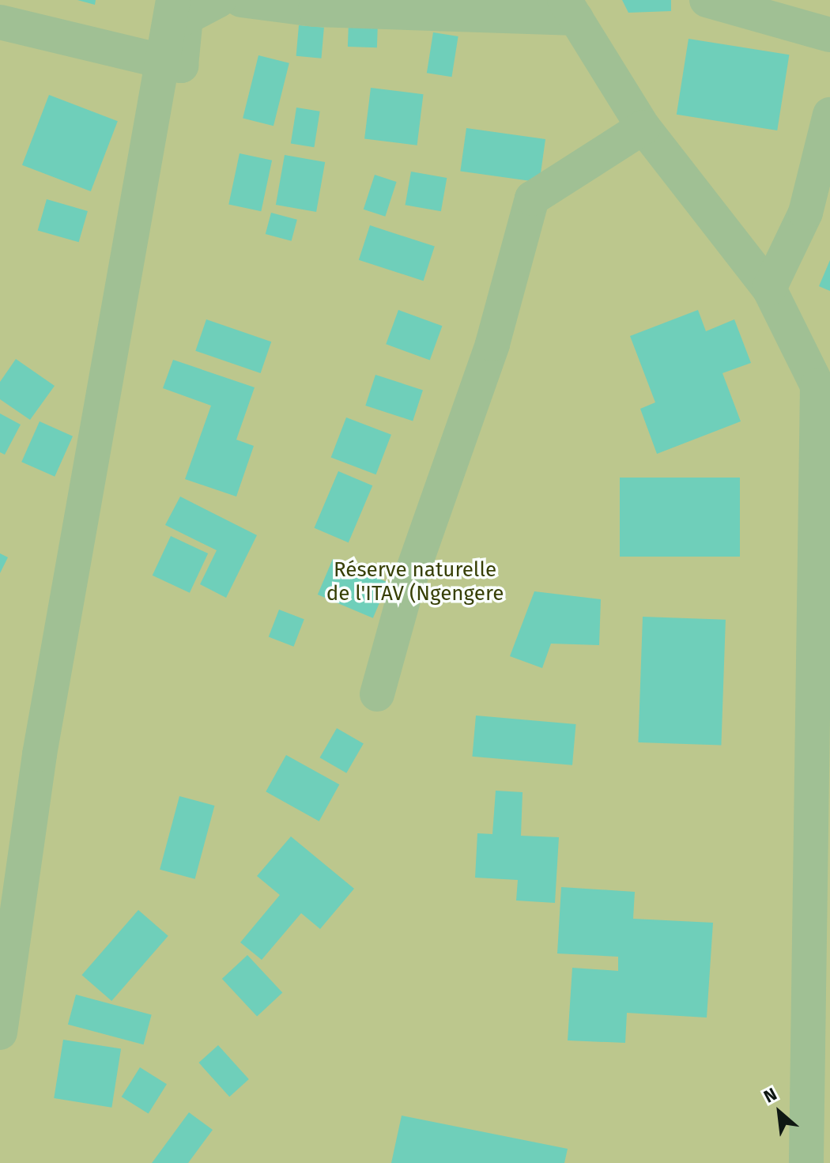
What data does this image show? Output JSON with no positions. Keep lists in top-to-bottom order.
{
  "parks": ["Réserve naturelle de l'ITAV (Ngengere"],
  "north": "top left"
}
